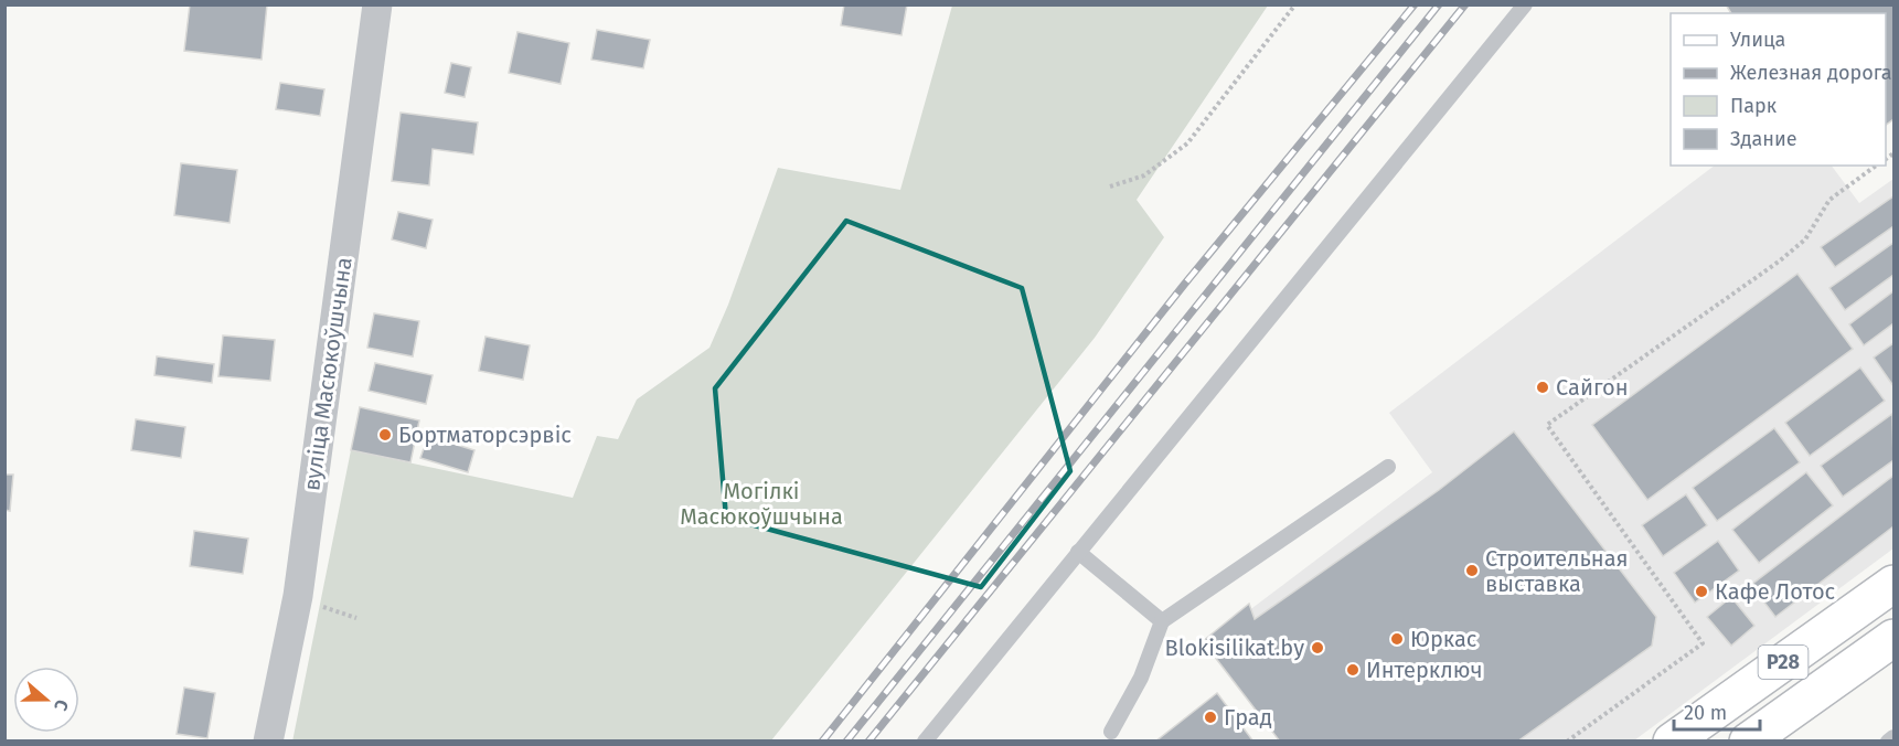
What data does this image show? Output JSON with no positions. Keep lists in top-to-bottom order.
{
  "streets": {
    "main road": ["Р28"],
    "street": ["вуліца Масюкоўшчына"]
  },
  "parks": ["Могілкі Масюкоўшчына"],
  "places": [
    "Сайгон",
    "Бортматорсэрвіс",
    "Строительная выставка",
    "Кафе Лотос",
    "Юркас",
    "Blokisilikat.by",
    "Интерключ",
    "Град"
  ],
  "legend": [
    "Улица",
    "Железная дорога",
    "Парк",
    "Здание"
  ],
  "scale_bar": "20 m",
  "north": "right"
}
